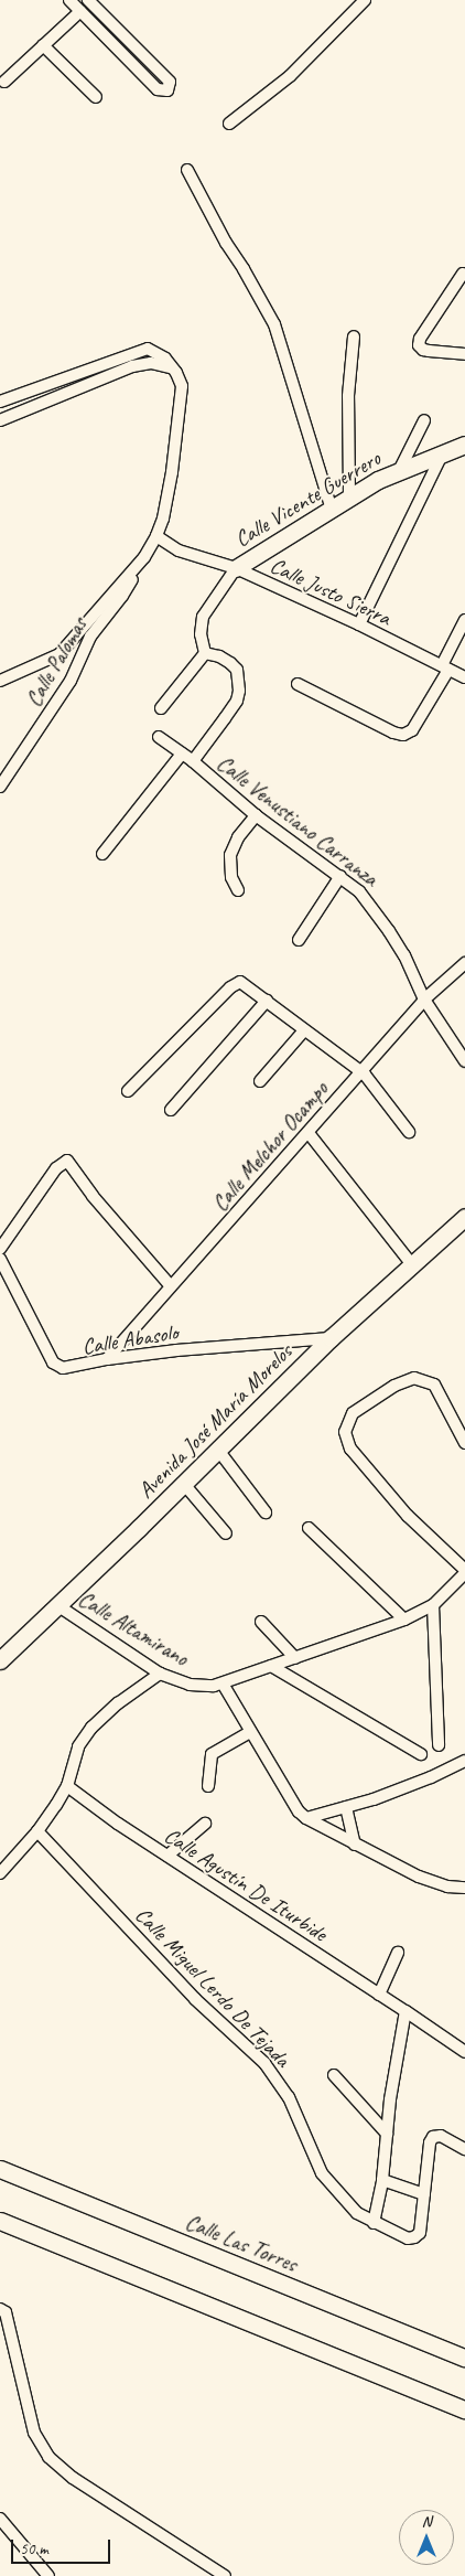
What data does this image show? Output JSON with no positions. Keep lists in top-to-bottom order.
{
  "streets": {
    "main road": ["Calle Vicente Guerrero", "Avenida José María Morelos", "Calle Las Torres"],
    "street": [
      "Calle Justo Sierra",
      "Calle Palomas",
      "Calle Venustiano Carranza",
      "Calle Melchor Ocampo",
      "Calle Abasolo",
      "Calle Altamirano",
      "Calle Agustín De Iturbide",
      "Calle Miguel Lerdo De Tejada"
    ]
  },
  "crossings": [
    ["Calle Vicente Guerrero", "Calle Justo Sierra"],
    ["Calle Venustiano Carranza", "Calle Melchor Ocampo"],
    ["Calle Melchor Ocampo", "Calle Abasolo"],
    ["Calle Abasolo", "Avenida José María Morelos"],
    ["Avenida José María Morelos", "Calle Altamirano"]
  ],
  "scale_bar": "50 m",
  "north": "top"
}
